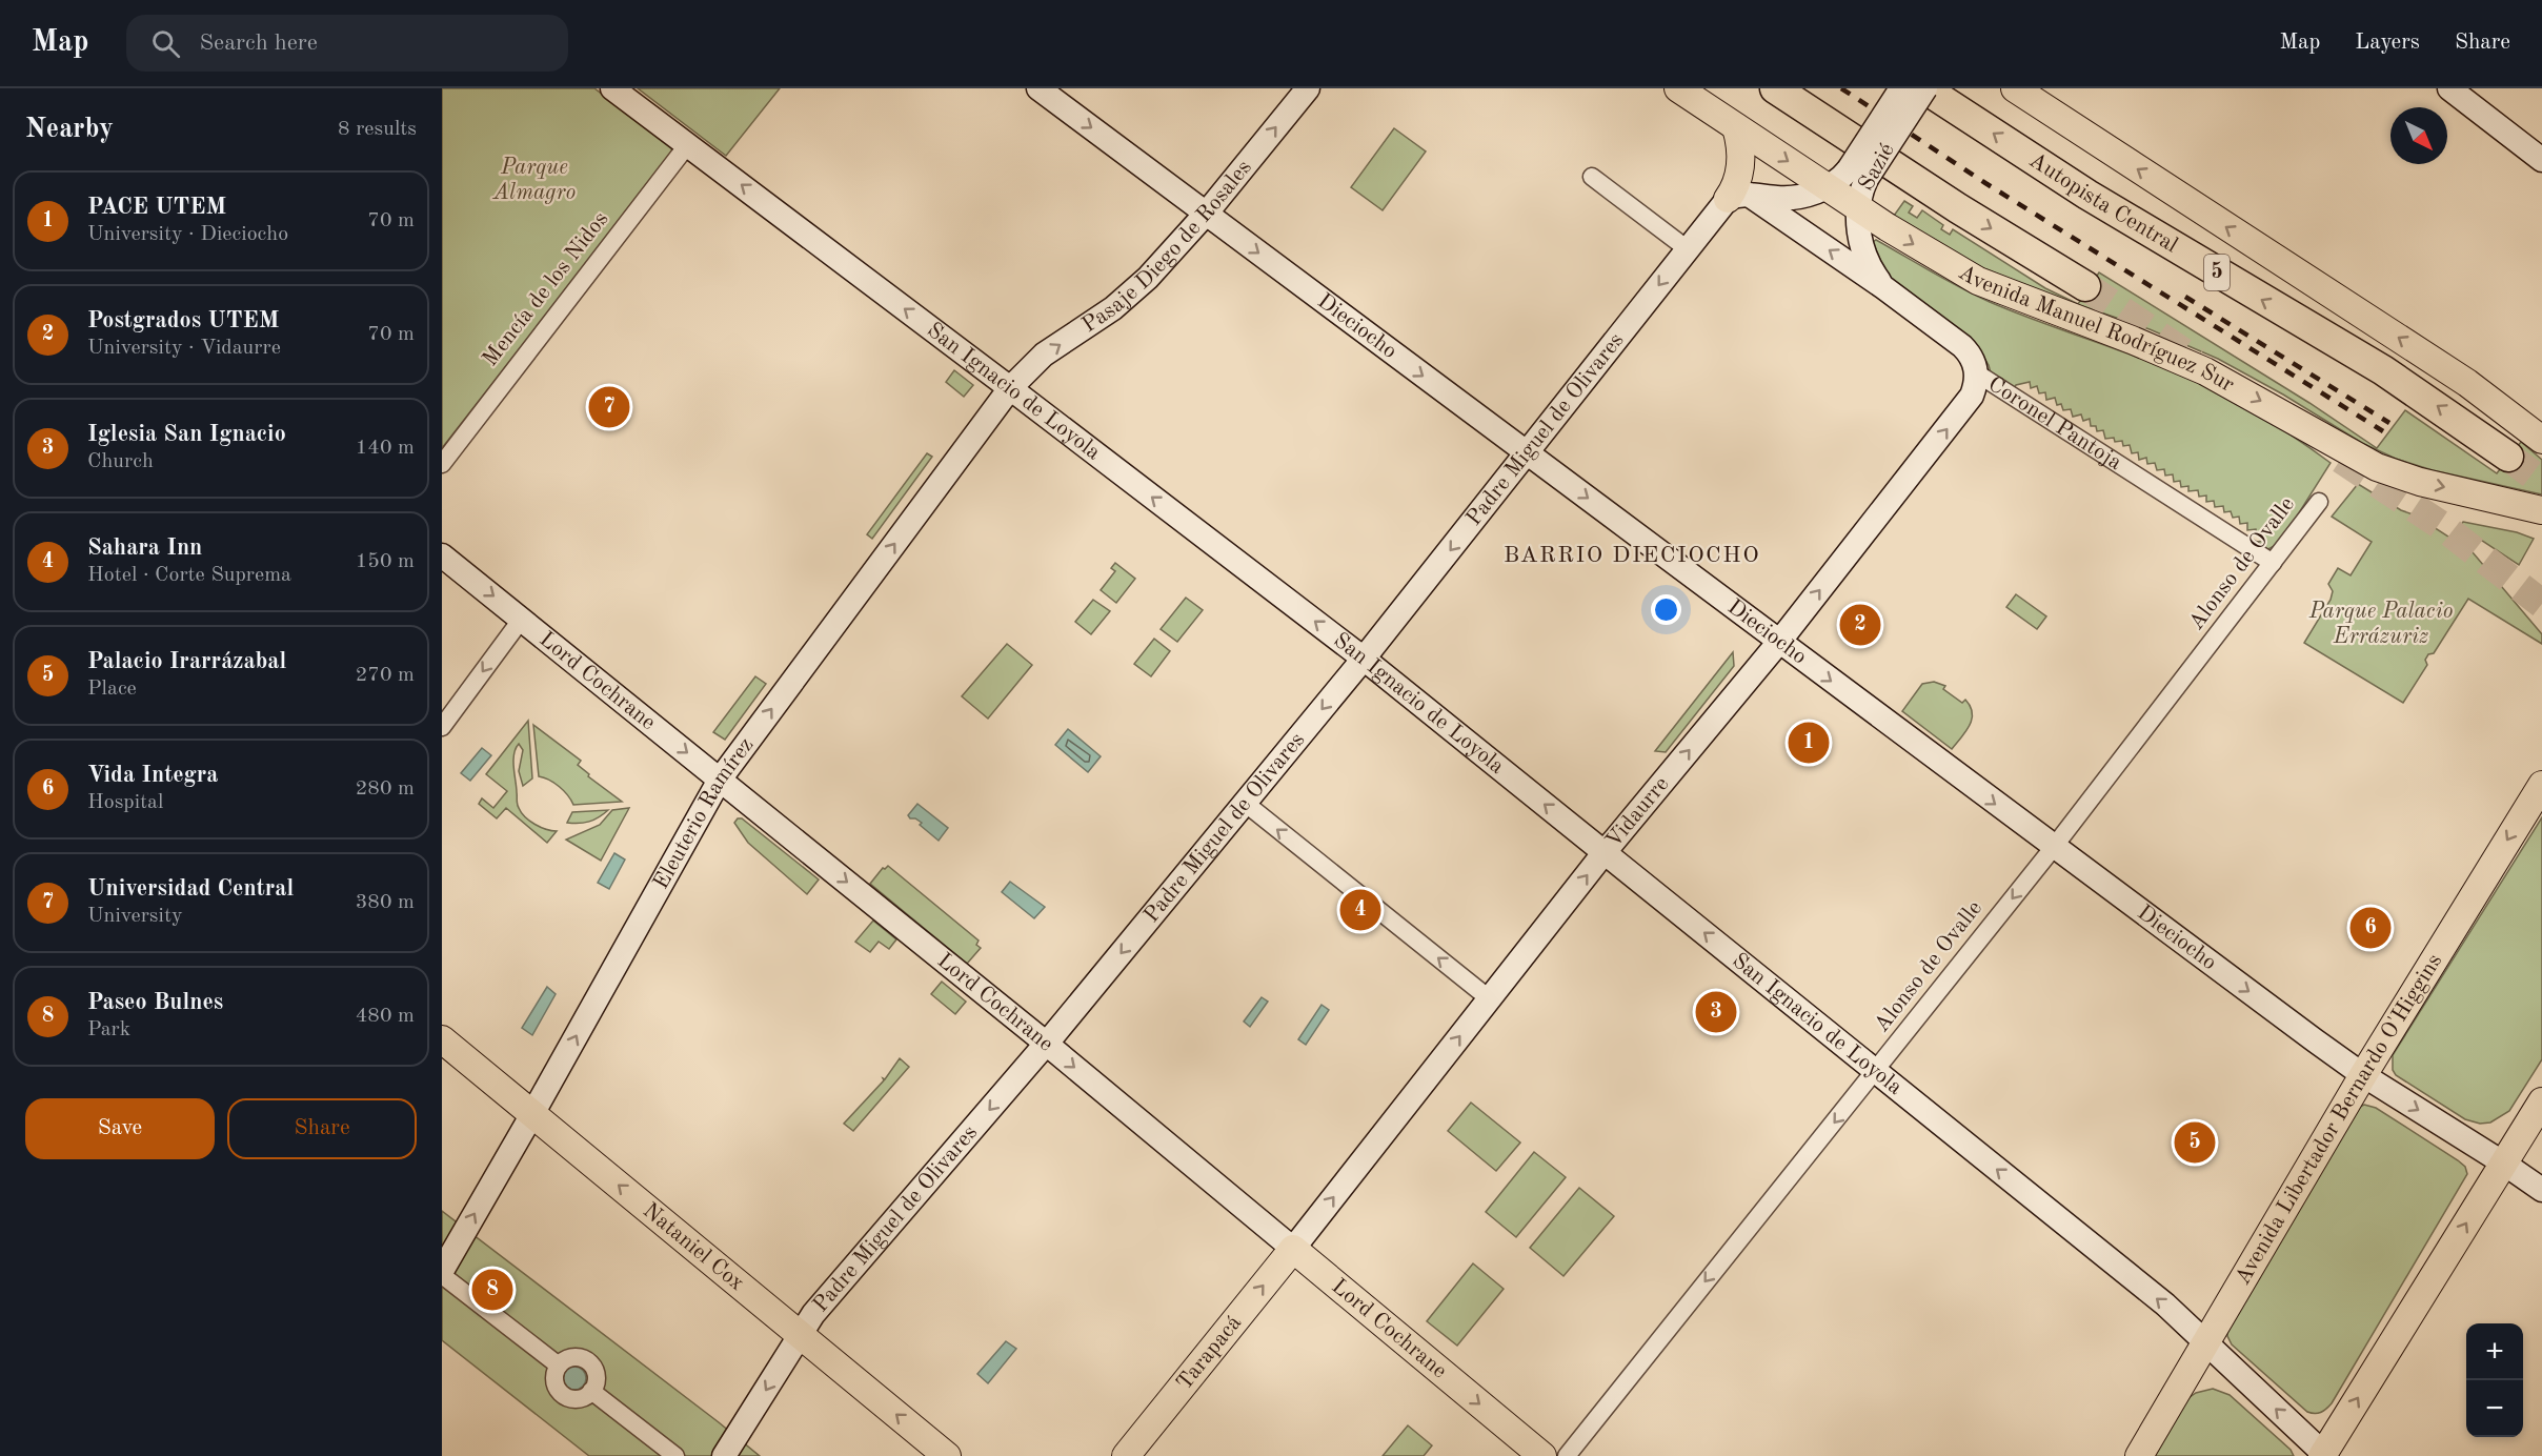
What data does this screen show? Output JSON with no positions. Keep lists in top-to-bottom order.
{
  "streets": {
    "highway": ["Autopista Central", "5"],
    "main road": [
      "Avenida Manuel Rodríguez Sur",
      "Lord Cochrane",
      "Avenida Libertador Bernardo O'Higgins",
      "Nataniel Cox",
      "Tarapacá"
    ],
    "street": [
      "Sazié",
      "Pasaje Diego de Rosales",
      "Mencía de los Nidos",
      "Dieciocho",
      "San Ignacio de Loyola",
      "Coronel Pantoja",
      "Padre Miguel de Olivares",
      "Alonso de Ovalle",
      "Vidaurre",
      "Eleuterio Ramírez"
    ]
  },
  "crossings": [
    ["Sazié", "Autopista Central"],
    ["Sazié", "Avenida Manuel Rodríguez Sur"],
    ["Sazié", "Coronel Pantoja"],
    ["Sazié", "Padre Miguel de Olivares"],
    ["Pasaje Diego de Rosales", "Dieciocho"],
    ["Pasaje Diego de Rosales", "San Ignacio de Loyola"],
    ["Pasaje Diego de Rosales", "Eleuterio Ramírez"],
    ["Mencía de los Nidos", "San Ignacio de Loyola"],
    ["Dieciocho", "Padre Miguel de Olivares"],
    ["Dieciocho", "Alonso de Ovalle"],
    ["Dieciocho", "Vidaurre"],
    ["Dieciocho", "Avenida Libertador Bernardo O'Higgins"],
    ["San Ignacio de Loyola", "Padre Miguel de Olivares"],
    ["San Ignacio de Loyola", "Alonso de Ovalle"],
    ["San Ignacio de Loyola", "Vidaurre"],
    ["San Ignacio de Loyola", "Eleuterio Ramírez"],
    ["San Ignacio de Loyola", "Avenida Libertador Bernardo O'Higgins"],
    ["Coronel Pantoja", "Padre Miguel de Olivares"],
    ["Coronel Pantoja", "Alonso de Ovalle"],
    ["Coronel Pantoja", "Vidaurre"],
    ["Padre Miguel de Olivares", "Lord Cochrane"],
    ["Padre Miguel de Olivares", "Nataniel Cox"],
    ["Lord Cochrane", "Vidaurre"],
    ["Lord Cochrane", "Eleuterio Ramírez"],
    ["Lord Cochrane", "Tarapacá"],
    ["Vidaurre", "Tarapacá"],
    ["Eleuterio Ramírez", "Nataniel Cox"]
  ],
  "one_way": [
    "Pasaje Diego de Rosales",
    "Dieciocho",
    "San Ignacio de Loyola",
    "Padre Miguel de Olivares",
    "Alonso de Ovalle",
    "Lord Cochrane",
    "Vidaurre",
    "Eleuterio Ramírez",
    "Avenida Libertador Bernardo O'Higgins",
    "Nataniel Cox",
    "Tarapacá"
  ],
  "districts": ["BARRIO DIECIOCHO"],
  "parks": ["Parque Almagro", "Parque Palacio Errázuriz"],
  "north": "bottom right",
  "page": {
    "header": "Map",
    "search": "Search here",
    "nav": ["Map", "Layers", "Share"],
    "heading": ["Nearby", "8 results"],
    "list": [
      {
        "mark": "1",
        "name": "PACE UTEM",
        "note": "University · Dieciocho",
        "value": "70 m"
      },
      {
        "mark": "2",
        "name": "Postgrados UTEM",
        "note": "University · Vidaurre",
        "value": "70 m"
      },
      {
        "mark": "3",
        "name": "Iglesia San Ignacio",
        "note": "Church",
        "value": "140 m"
      },
      {
        "mark": "4",
        "name": "Sahara Inn",
        "note": "Hotel · Corte Suprema",
        "value": "150 m"
      },
      {
        "mark": "5",
        "name": "Palacio Irarrázabal",
        "note": "Place",
        "value": "270 m"
      },
      {
        "mark": "6",
        "name": "Vida Integra",
        "note": "Hospital",
        "value": "280 m"
      },
      {
        "mark": "7",
        "name": "Universidad Central",
        "note": "University",
        "value": "380 m"
      },
      {
        "mark": "8",
        "name": "Paseo Bulnes",
        "note": "Park",
        "value": "480 m"
      }
    ],
    "pins": [
      "7",
      "2",
      "1",
      "4",
      "6",
      "3",
      "5",
      "8"
    ],
    "buttons": ["Save", "Share"],
    "map_buttons": ["+", "−"]
  }
}
